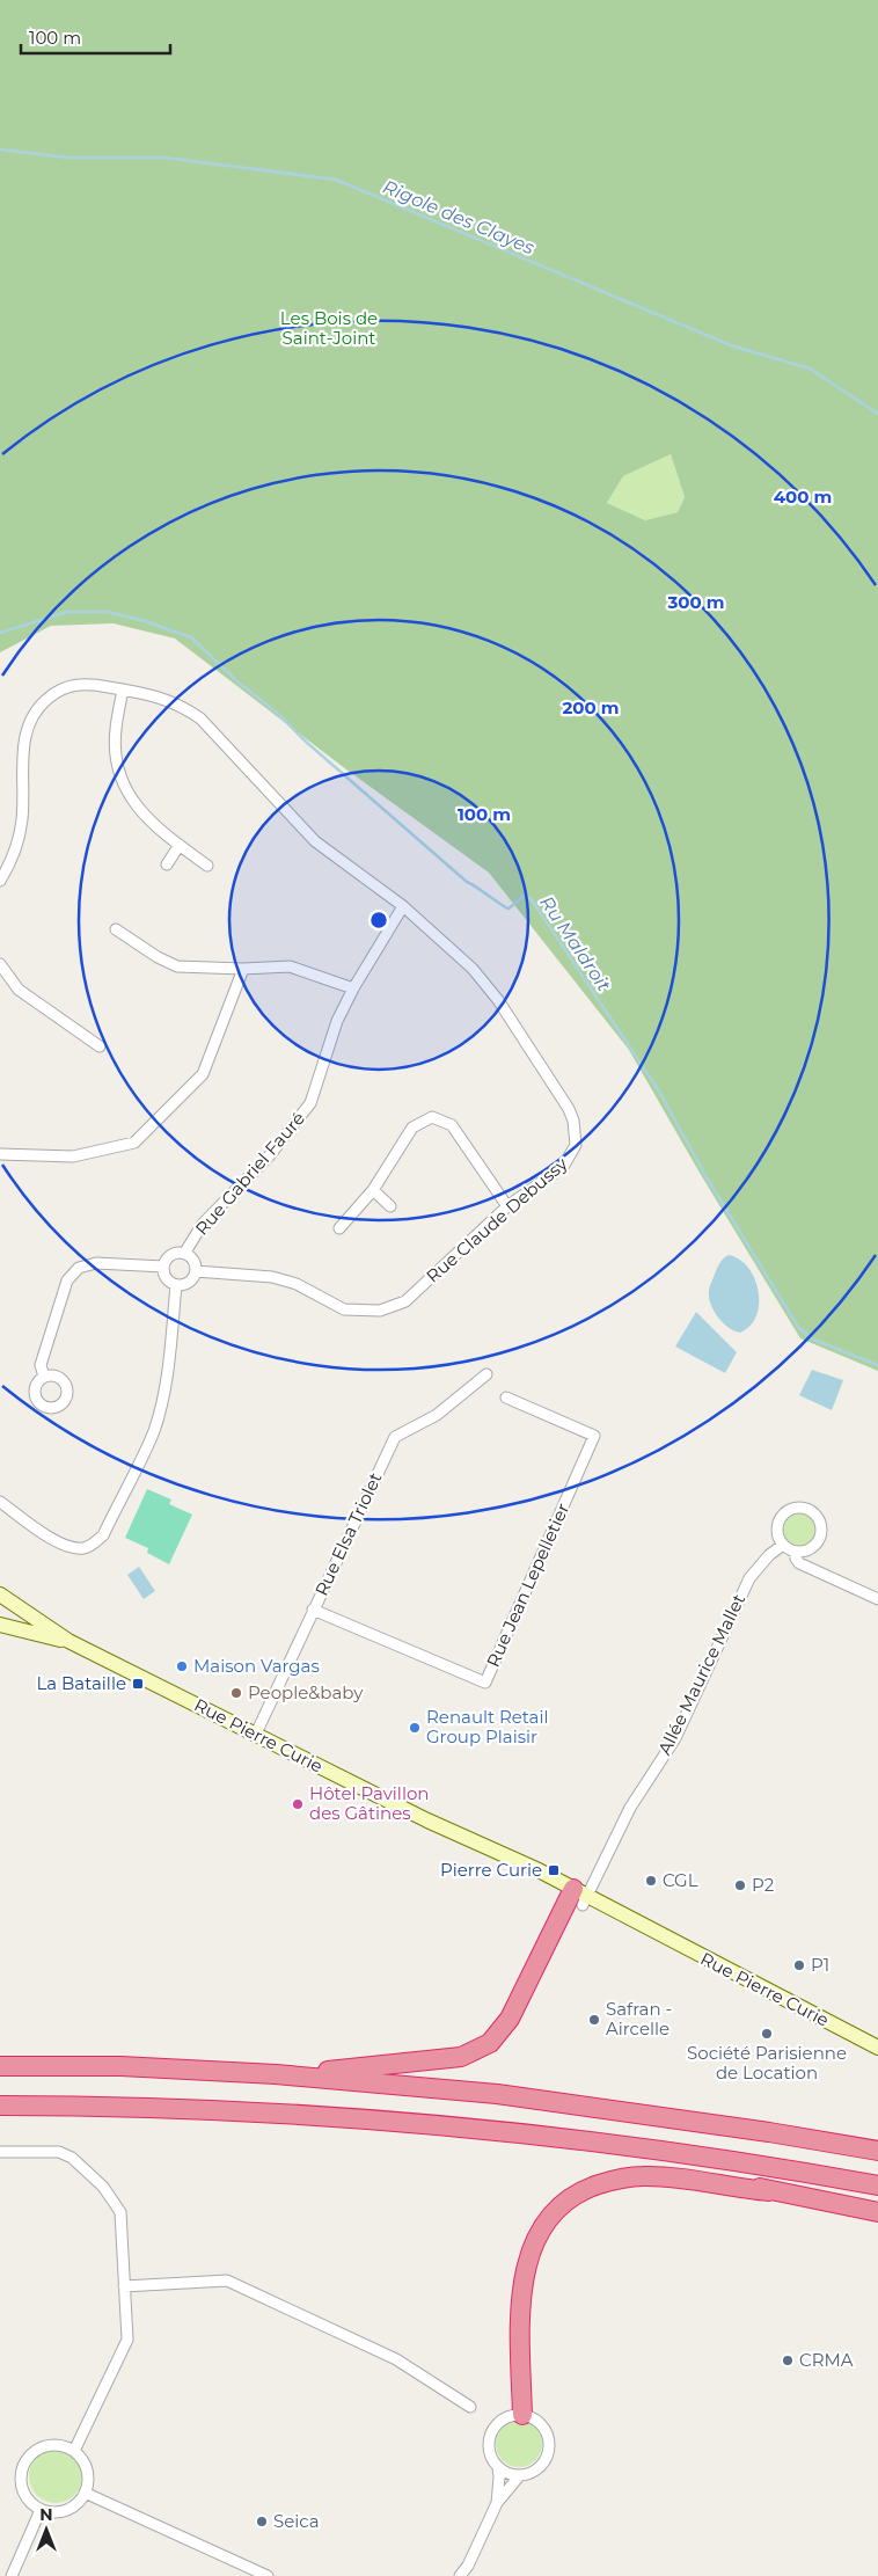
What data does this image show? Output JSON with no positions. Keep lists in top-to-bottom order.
{
  "streets": {
    "street": [
      "Rue Gabriel Fauré",
      "Rue Claude Debussy",
      "Rue Elsa Triolet",
      "Rue Jean Lepelletier",
      "Allée Maurice Mallet",
      "Rue Pierre Curie"
    ]
  },
  "crossings": [
    ["Rue Gabriel Fauré", "Rue Claude Debussy"],
    ["Rue Elsa Triolet", "Rue Jean Lepelletier"],
    ["Rue Elsa Triolet", "Rue Pierre Curie"],
    ["Allée Maurice Mallet", "Rue Pierre Curie"]
  ],
  "water": ["Rigole des Clayes", "Ru Maldroit"],
  "parks": ["Les Bois de Saint-Joint"],
  "places": {
    "other": [
      "Maison Vargas",
      "People&baby",
      "Renault Retail Group Plaisir",
      "Hôtel Pavillon des Gâtines",
      "CGL",
      "P2",
      "P1",
      "Safran - Aircelle",
      "Société Parisienne de Location",
      "CRMA",
      "Seica"
    ],
    "transit": ["La Bataille", "Pierre Curie"]
  },
  "scale_bar": "100 m",
  "north": "top",
  "rings": [
    "400 m",
    "300 m",
    "200 m",
    "100 m"
  ]
}
